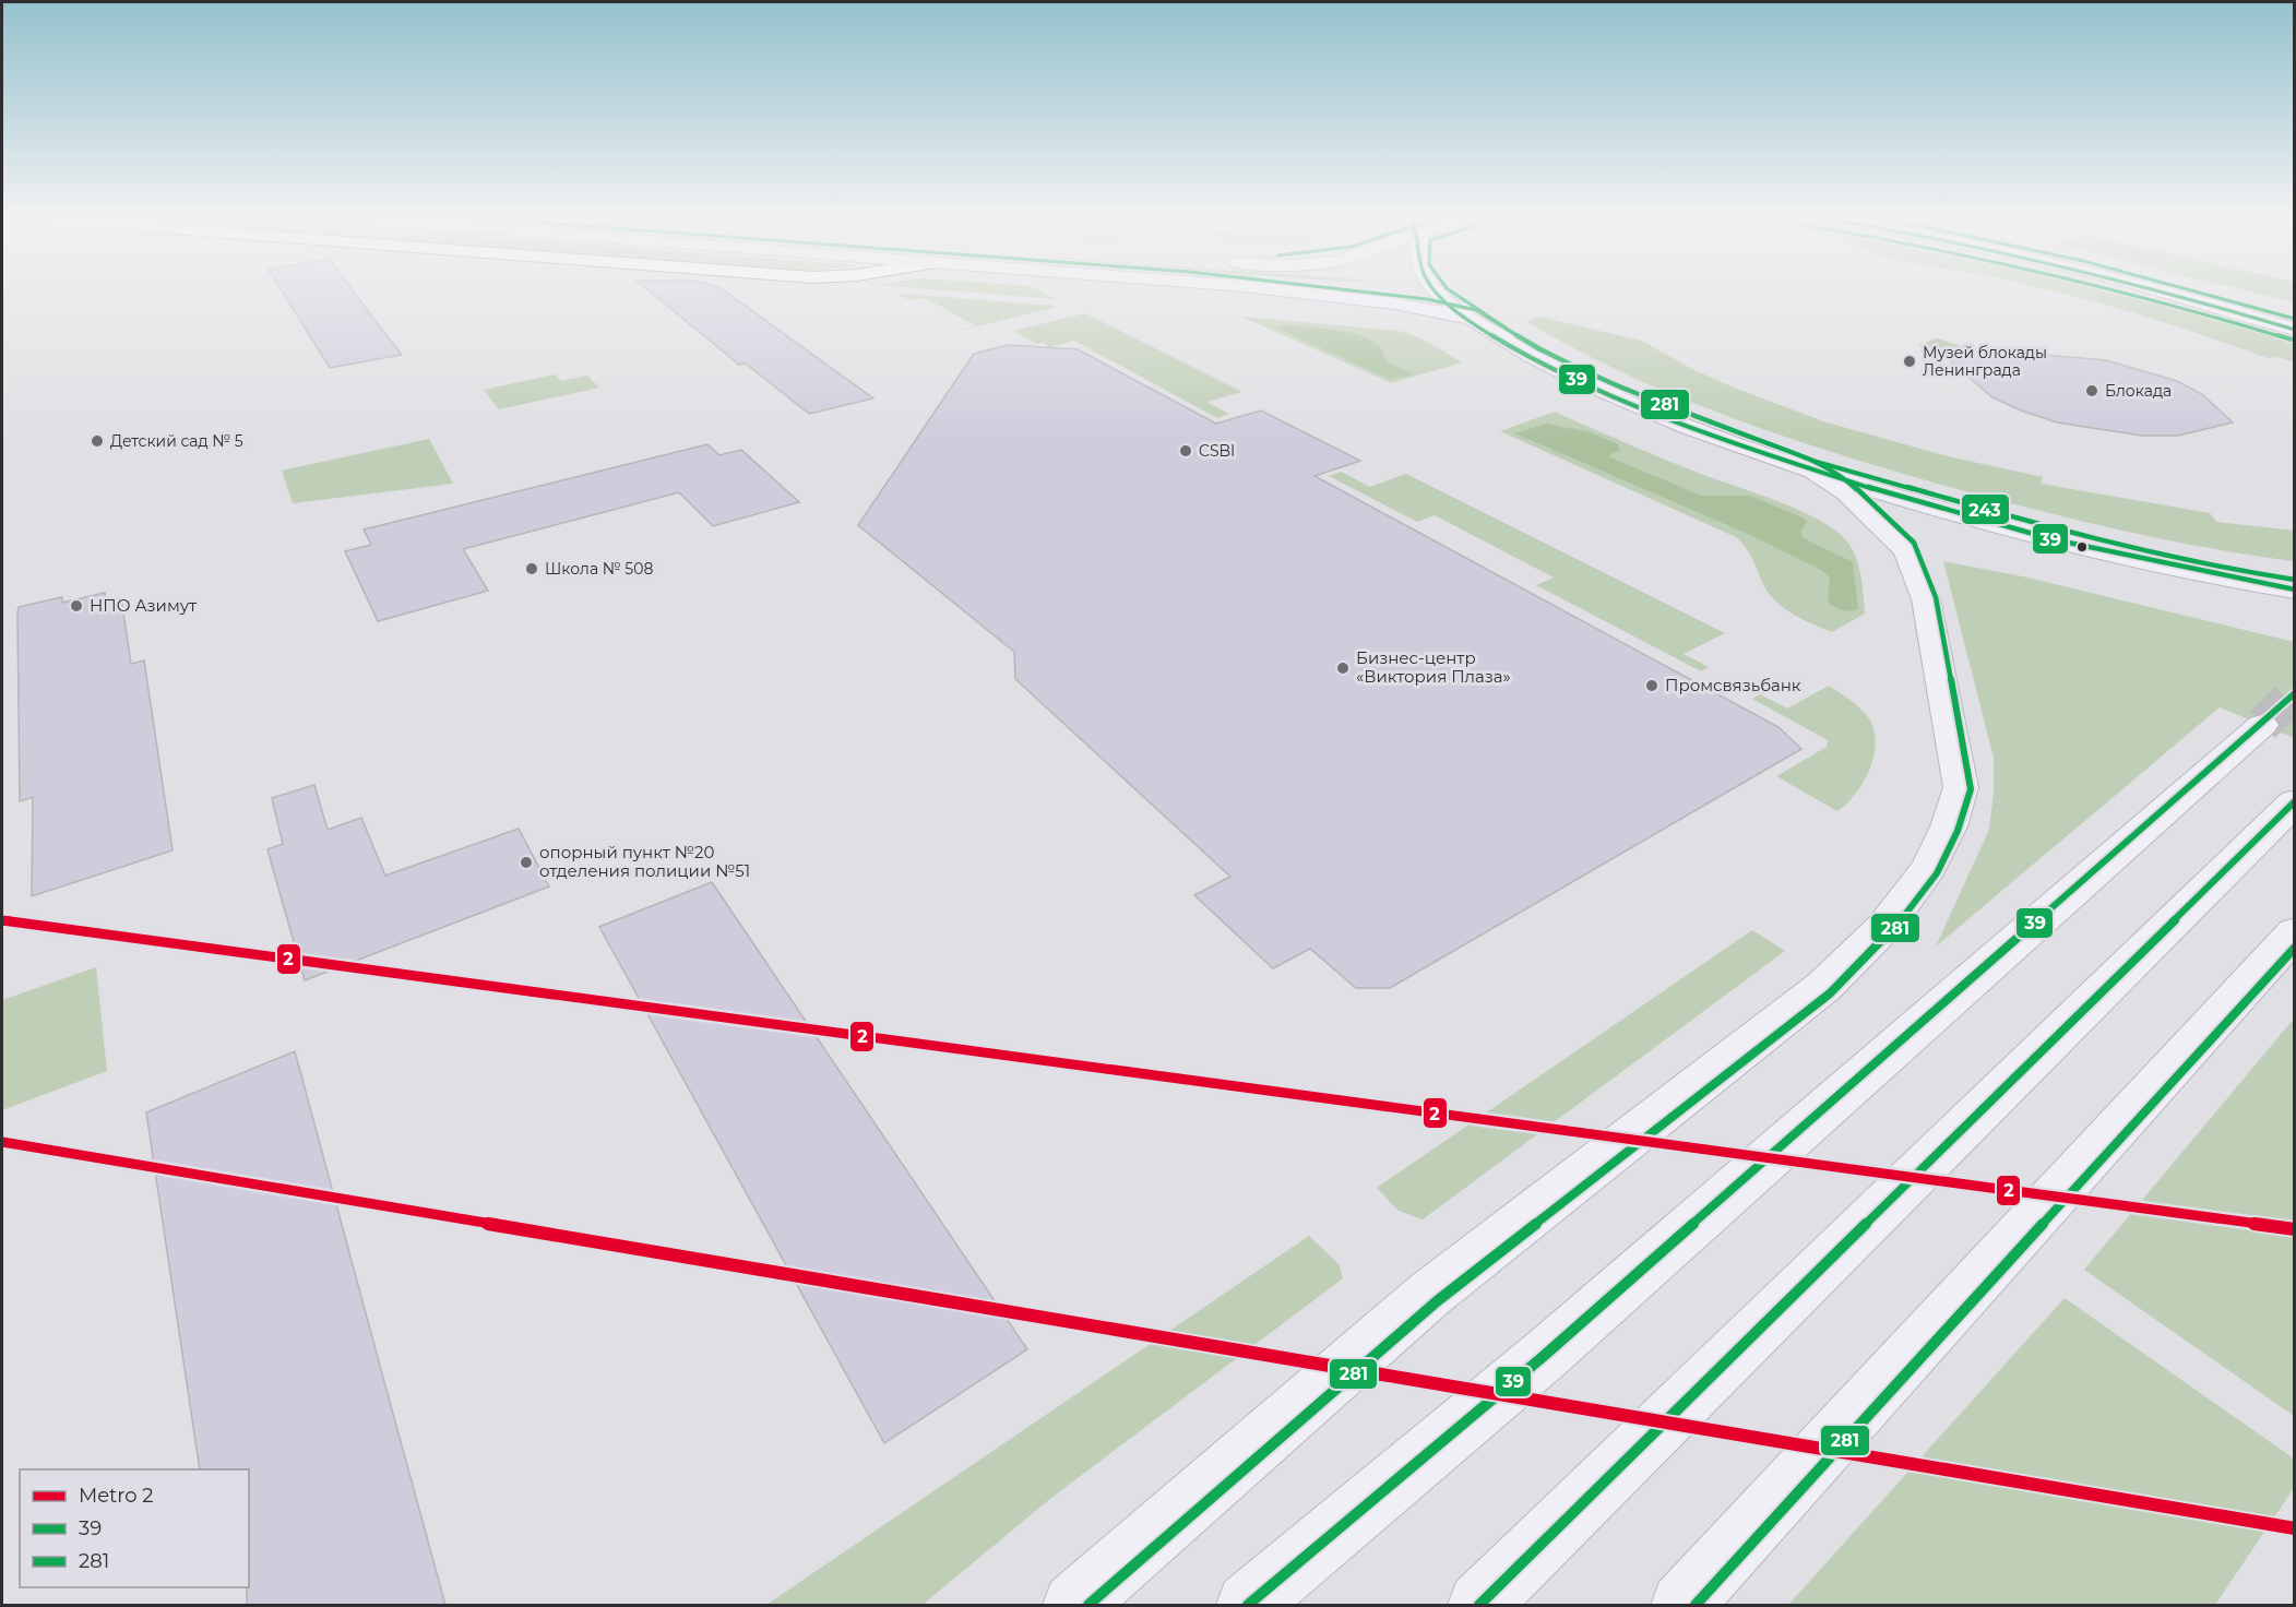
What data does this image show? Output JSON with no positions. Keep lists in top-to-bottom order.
{
  "places": [
    "Музей блокады Ленинграда",
    "Блокада",
    "Детский сад № 5",
    "CSBI",
    "Школа № 508",
    "НПО Азимут",
    "Бизнес-центр «Виктория Плаза»",
    "Промсвязьбанк",
    "опорный пункт №20 отделения полиции №51"
  ],
  "lines": [
    "transit line 39",
    "transit line 281",
    "transit line 243",
    "metro line 2"
  ],
  "legend": ["Metro 2", "39", "281"]
}
